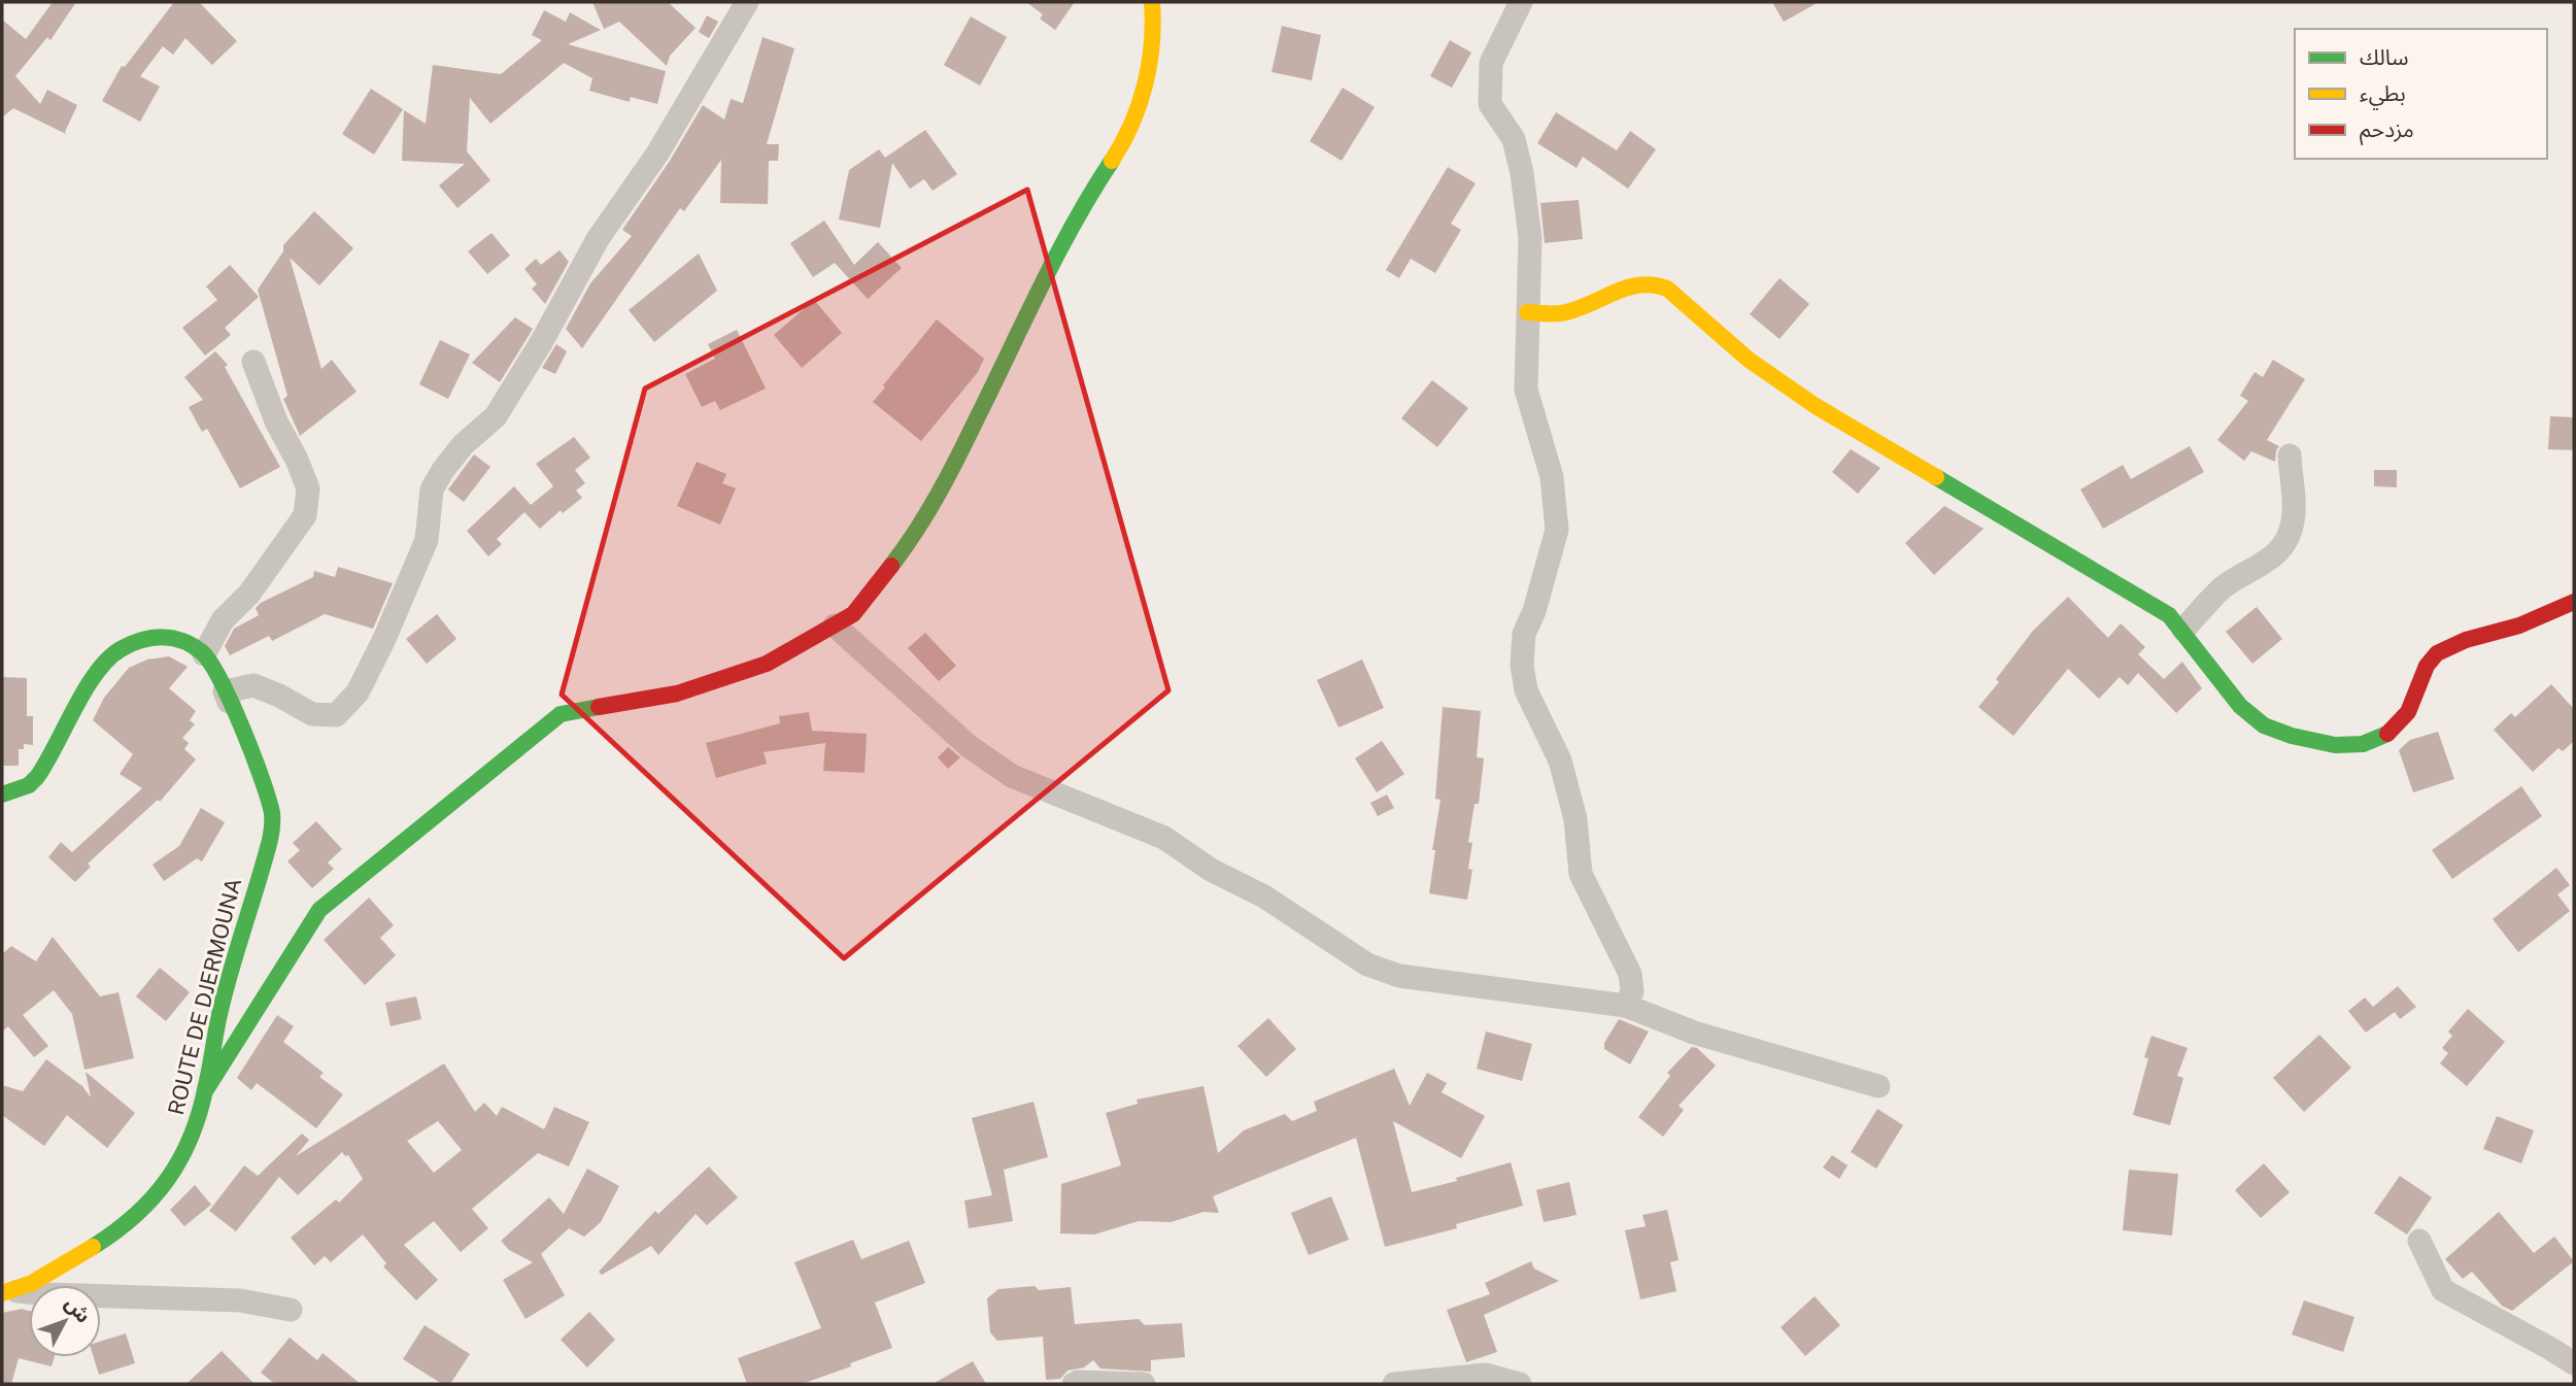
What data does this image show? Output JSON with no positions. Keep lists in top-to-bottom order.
{
  "streets": {
    "street": ["ROUTE DE DJERMOUNA"]
  },
  "legend": ["سالك", "بطيء", "مزدحم"],
  "north": "top right"
}
